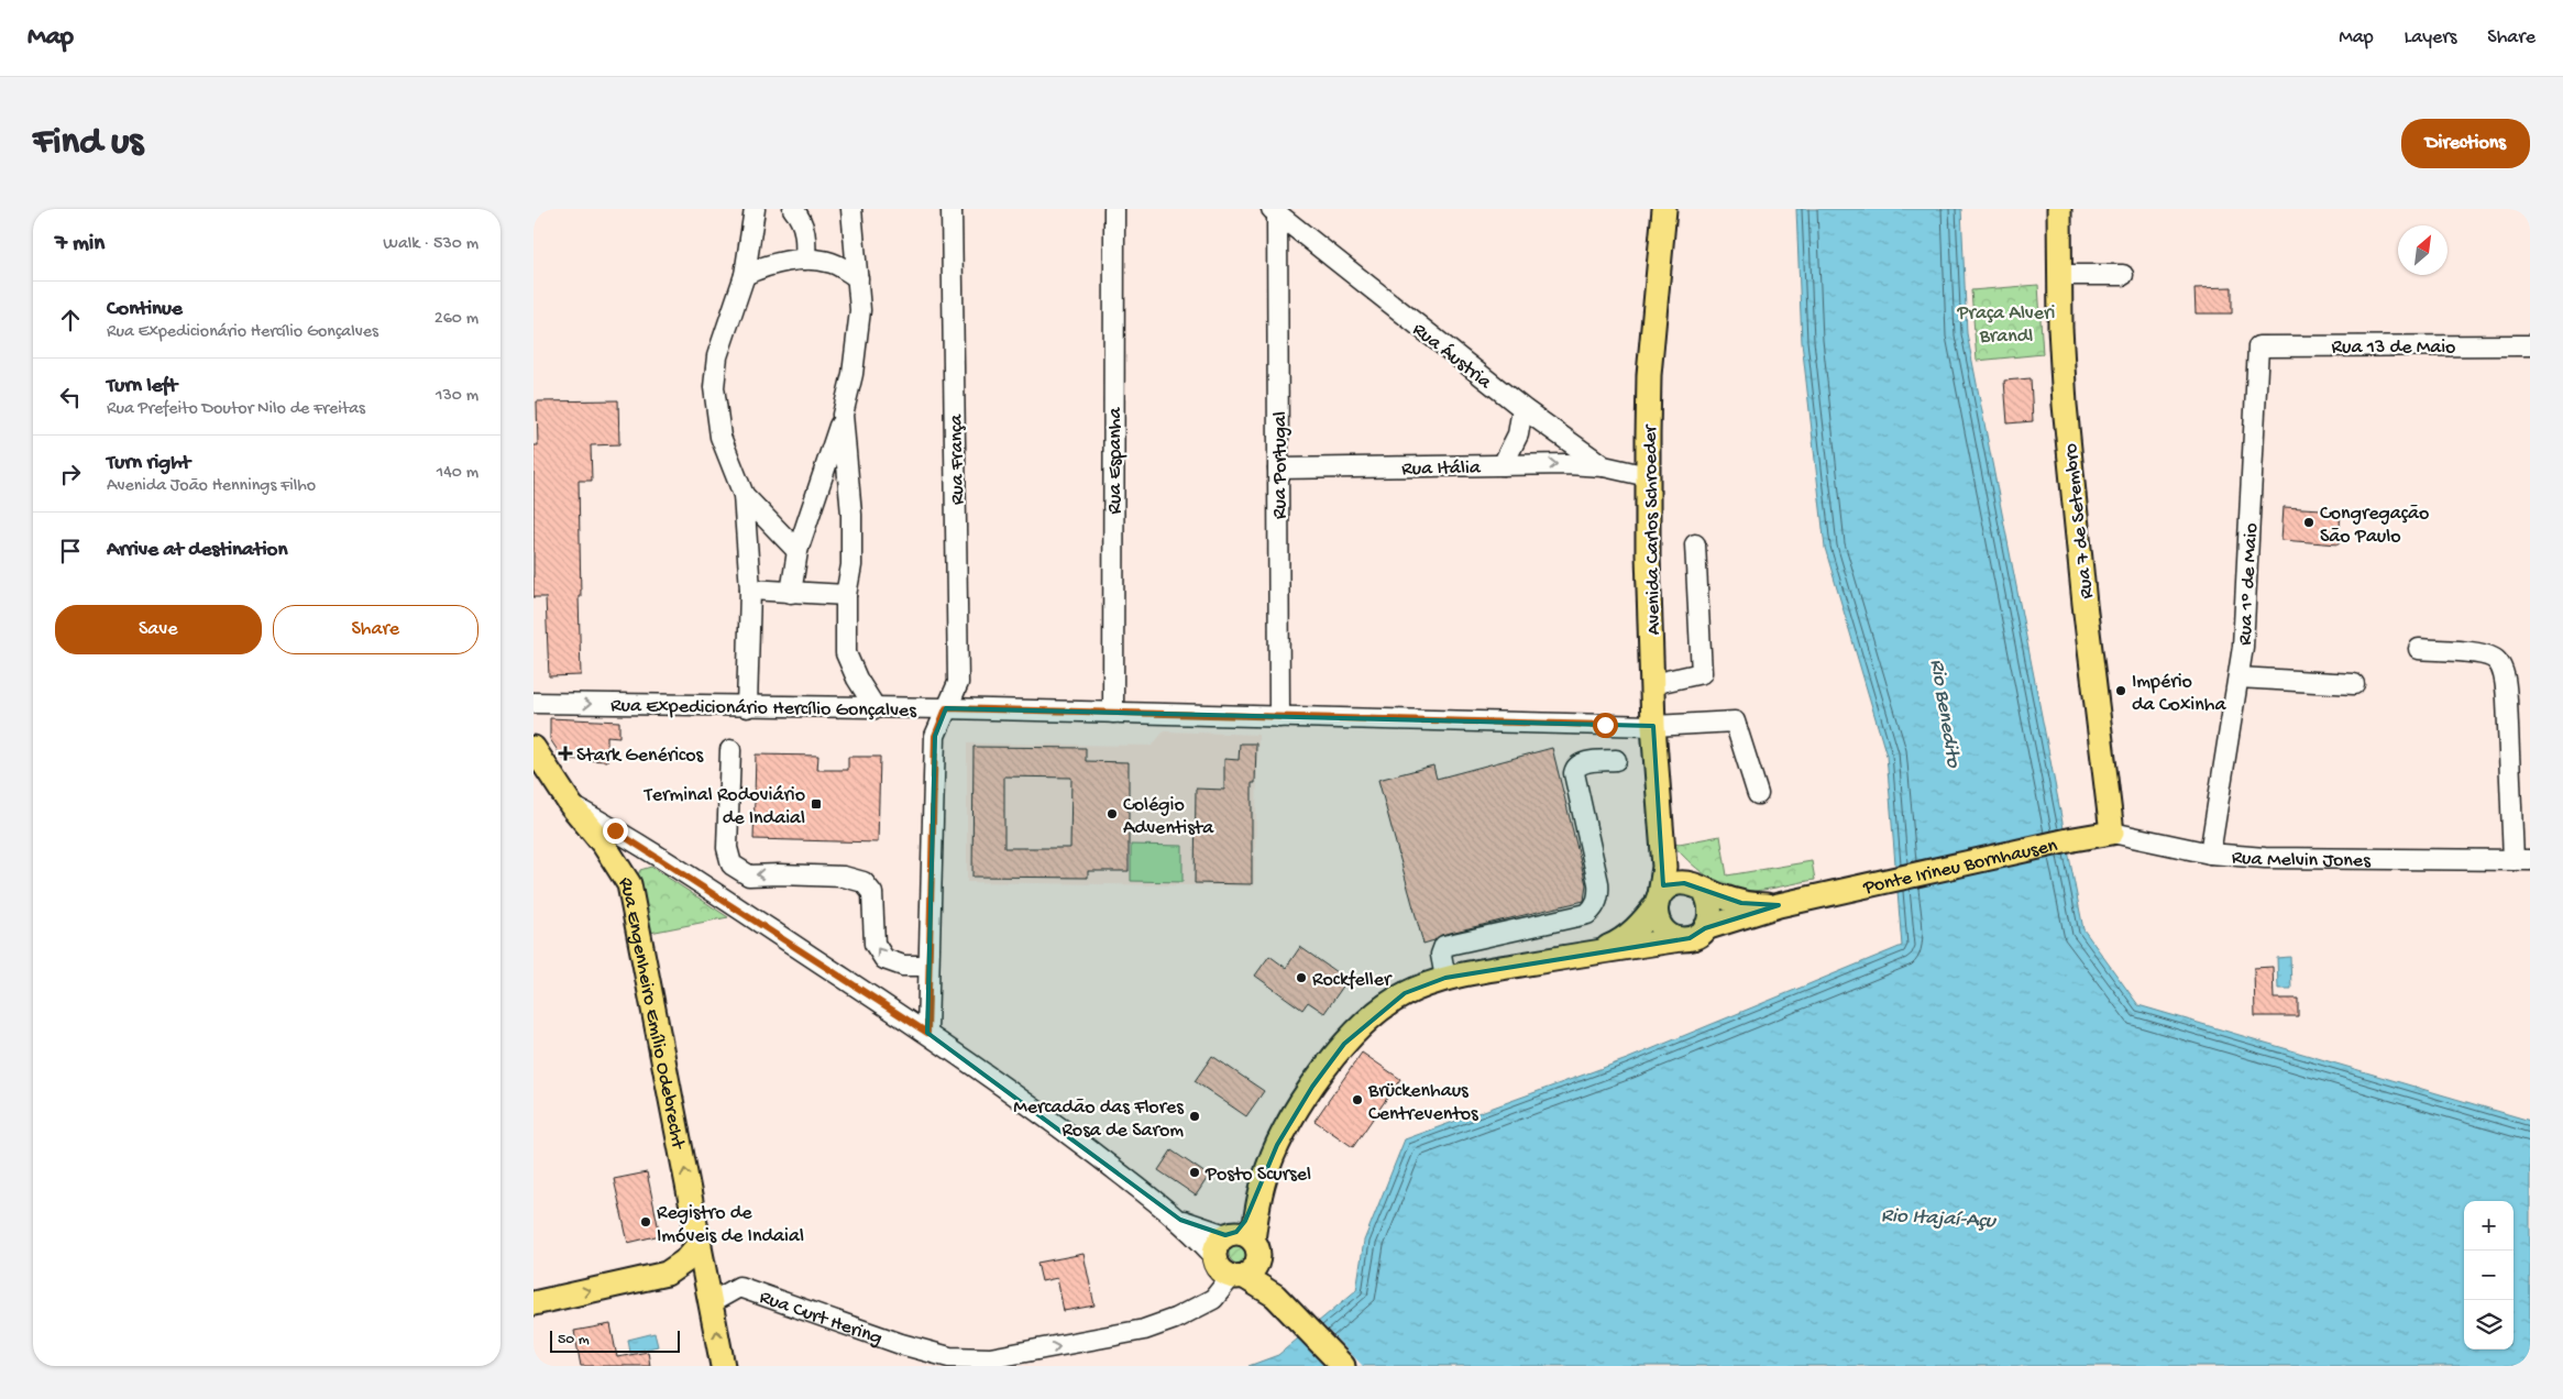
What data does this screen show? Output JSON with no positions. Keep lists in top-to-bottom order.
{
  "streets": {
    "main road": [
      "Rua 7 de Setembro",
      "Avenida Carlos Schroeder",
      "Rua Melvin Jones",
      "Ponte Irineu Bornhausen",
      "Rua Engenheiro Emílio Odebrecht"
    ],
    "street": [
      "Rua 13 de Maio",
      "Rua Áustria",
      "Rua França",
      "Rua Espanha",
      "Rua Portugal",
      "Rua Itália",
      "Rua 1º de Maio",
      "Rua Expedicionário Hercílio Gonçalves",
      "Rua Curt Hering"
    ]
  },
  "crossings": [
    ["Rua 13 de Maio", "Rua 1º de Maio"],
    ["Rua Áustria", "Rua Portugal"],
    ["Rua Áustria", "Rua Itália"],
    ["Rua Áustria", "Avenida Carlos Schroeder"],
    ["Rua França", "Rua Expedicionário Hercílio Gonçalves"],
    ["Rua Espanha", "Rua Expedicionário Hercílio Gonçalves"],
    ["Rua Portugal", "Rua Itália"],
    ["Rua Portugal", "Rua Expedicionário Hercílio Gonçalves"],
    ["Rua 7 de Setembro", "Rua Melvin Jones"],
    ["Avenida Carlos Schroeder", "Rua Expedicionário Hercílio Gonçalves"],
    ["Rua 1º de Maio", "Rua Melvin Jones"],
    ["Rua Melvin Jones", "Ponte Irineu Bornhausen"],
    ["Rua Engenheiro Emílio Odebrecht", "Rua Curt Hering"]
  ],
  "one_way": ["Rua Engenheiro Emílio Odebrecht", "Rua Curt Hering"],
  "water": ["Rio Benedito", "Rio Itajaí-Açu"],
  "parks": ["Praça Alveri Brandl"],
  "places": {
    "other": [
      "Congregação São Paulo",
      "Império da Coxinha",
      "Colégio Adventista",
      "Rockfeller",
      "Brückenhaus Centreventos",
      "Mercadão das Flores Rosa de Sarom",
      "Posto Scursel",
      "Registro de Imóveis de Indaial"
    ],
    "health": ["Stark Genéricos"],
    "transit": ["Terminal Rodoviário de Indaial"]
  },
  "scale_bar": "50 m",
  "north": "top right",
  "page": {
    "header": "Map",
    "nav": ["Map", "Layers", "Share"],
    "buttons": [
      "Directions",
      ["Save", "Share"]
    ],
    "title": "Find us",
    "heading": ["7 min", "Walk · 530 m"],
    "list": [
      ["Continue", "Rua Expedicionário Hercílio Gonçalves", "260 m"],
      ["Turn left", "Rua Prefeito Doutor Nilo de Freitas", "130 m"],
      ["Turn right", "Avenida João Hennings Filho", "140 m"],
      "Arrive at destination"
    ],
    "map_buttons": ["+", "−"],
    "scale": "50 m"
  }
}
